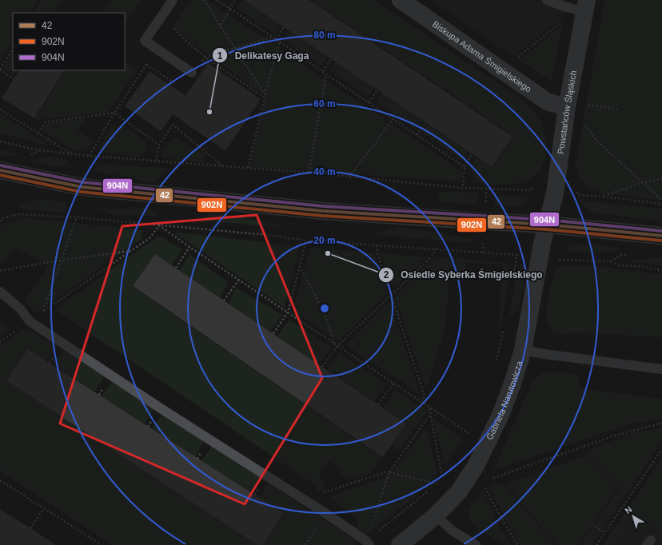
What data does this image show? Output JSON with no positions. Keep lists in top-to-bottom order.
{
  "streets": {
    "street": ["Biskupa Adama Śmigielskiego", "Powstańców Śląskich", "Gabriela Narutowicza"]
  },
  "crossings": [
    ["Biskupa Adama Śmigielskiego", "Powstańców Śląskich"],
    ["Powstańców Śląskich", "Gabriela Narutowicza"]
  ],
  "places": ["Delikatesy Gaga", "Osiedle Syberka Śmigielskiego"],
  "lines": ["transit line 904N", "transit line 42", "transit line 902N"],
  "legend": ["42", "902N", "904N"],
  "north": "top left",
  "rings": [
    "80 m",
    "60 m",
    "40 m",
    "20 m"
  ]
}
